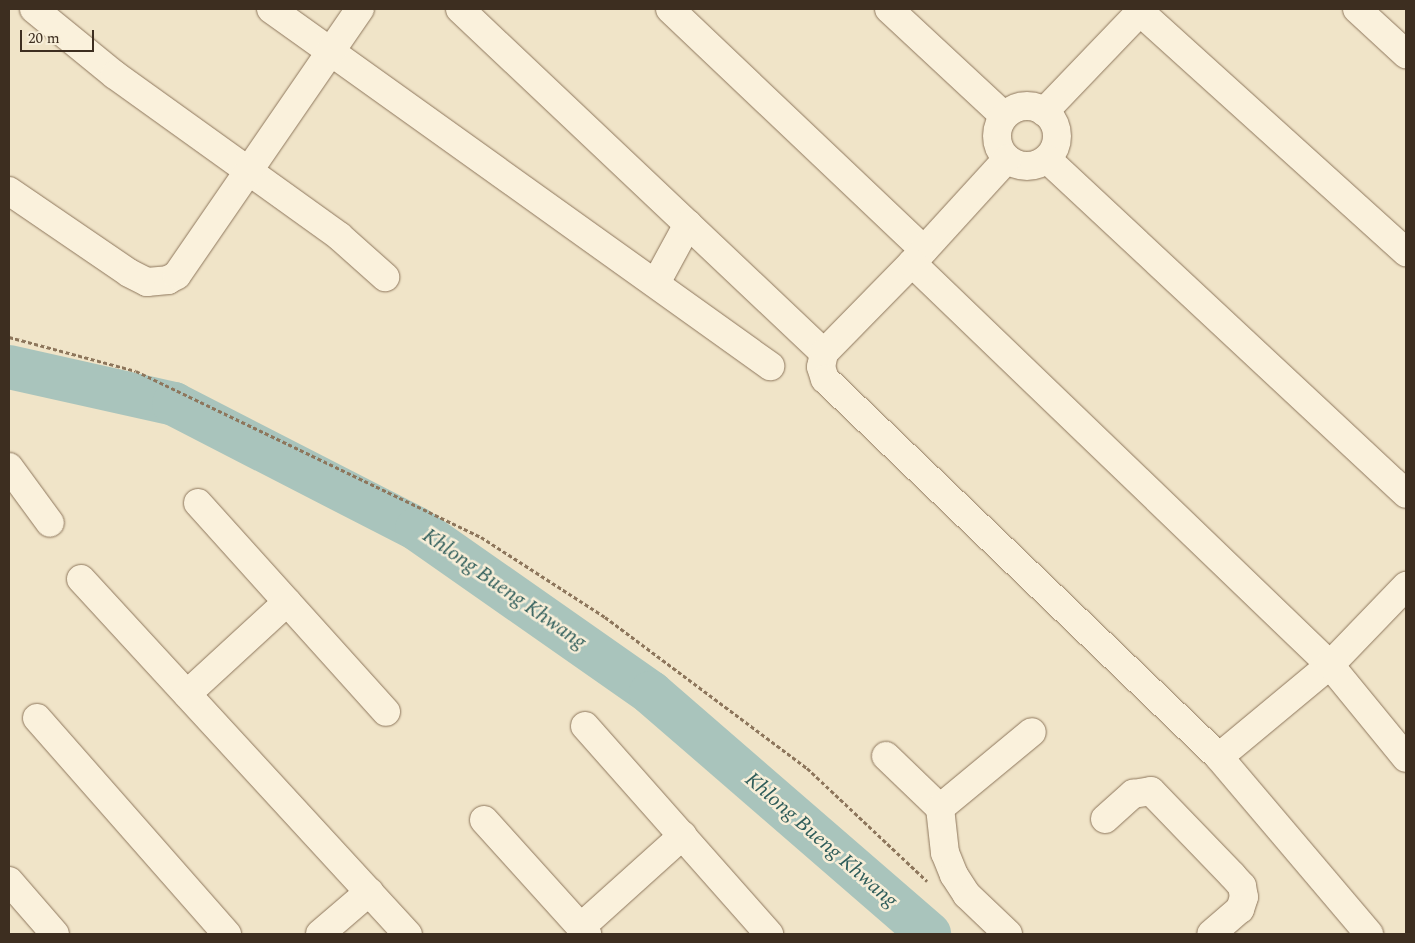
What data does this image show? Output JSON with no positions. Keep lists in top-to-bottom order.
{
  "water": ["Khlong Bueng Khwang"],
  "scale_bar": "20 m"
}
